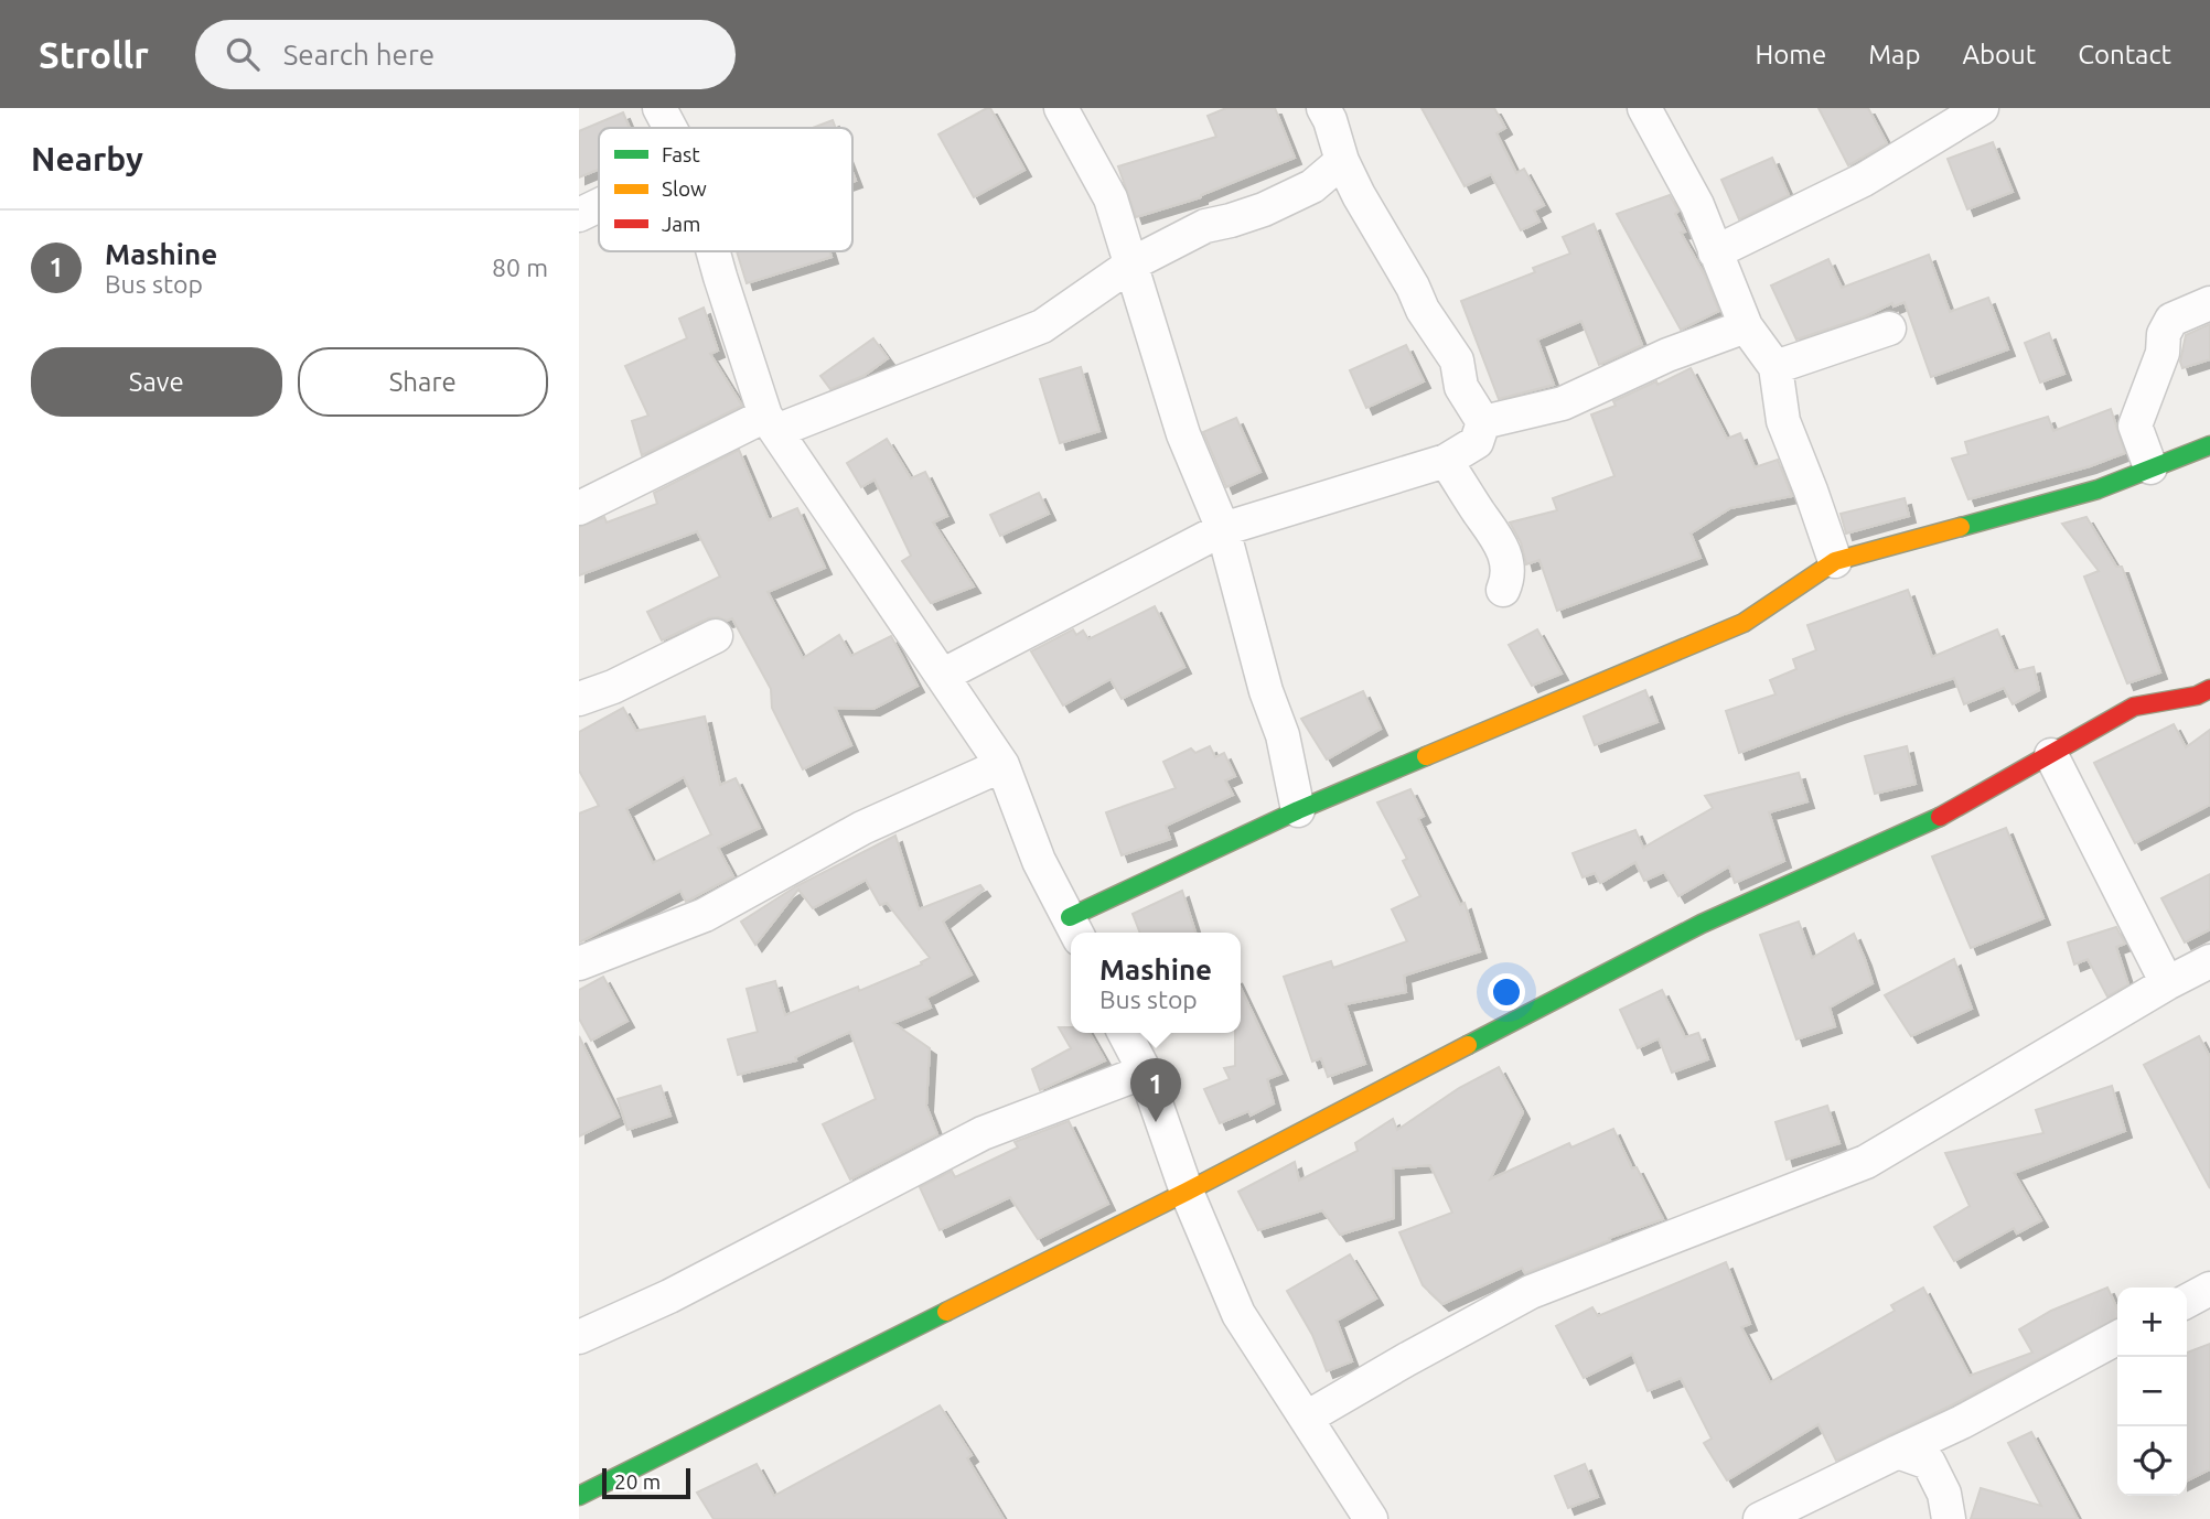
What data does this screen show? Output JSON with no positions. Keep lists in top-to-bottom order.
{
  "legend": ["Fast", "Slow", "Jam"],
  "scale_bar": "20 m",
  "page": {
    "header": "Strollr",
    "search": "Search here",
    "nav": [
      "Home",
      "Map",
      "About",
      "Contact"
    ],
    "heading": "Nearby",
    "list": [
      {
        "mark": "1",
        "name": "Mashine",
        "note": "Bus stop",
        "value": "80 m"
      }
    ],
    "buttons": ["Save", "Share"],
    "popup": ["Mashine", "Bus stop"],
    "pins": "1",
    "map_buttons": ["+", "−"],
    "scale": "20 m"
  }
}
